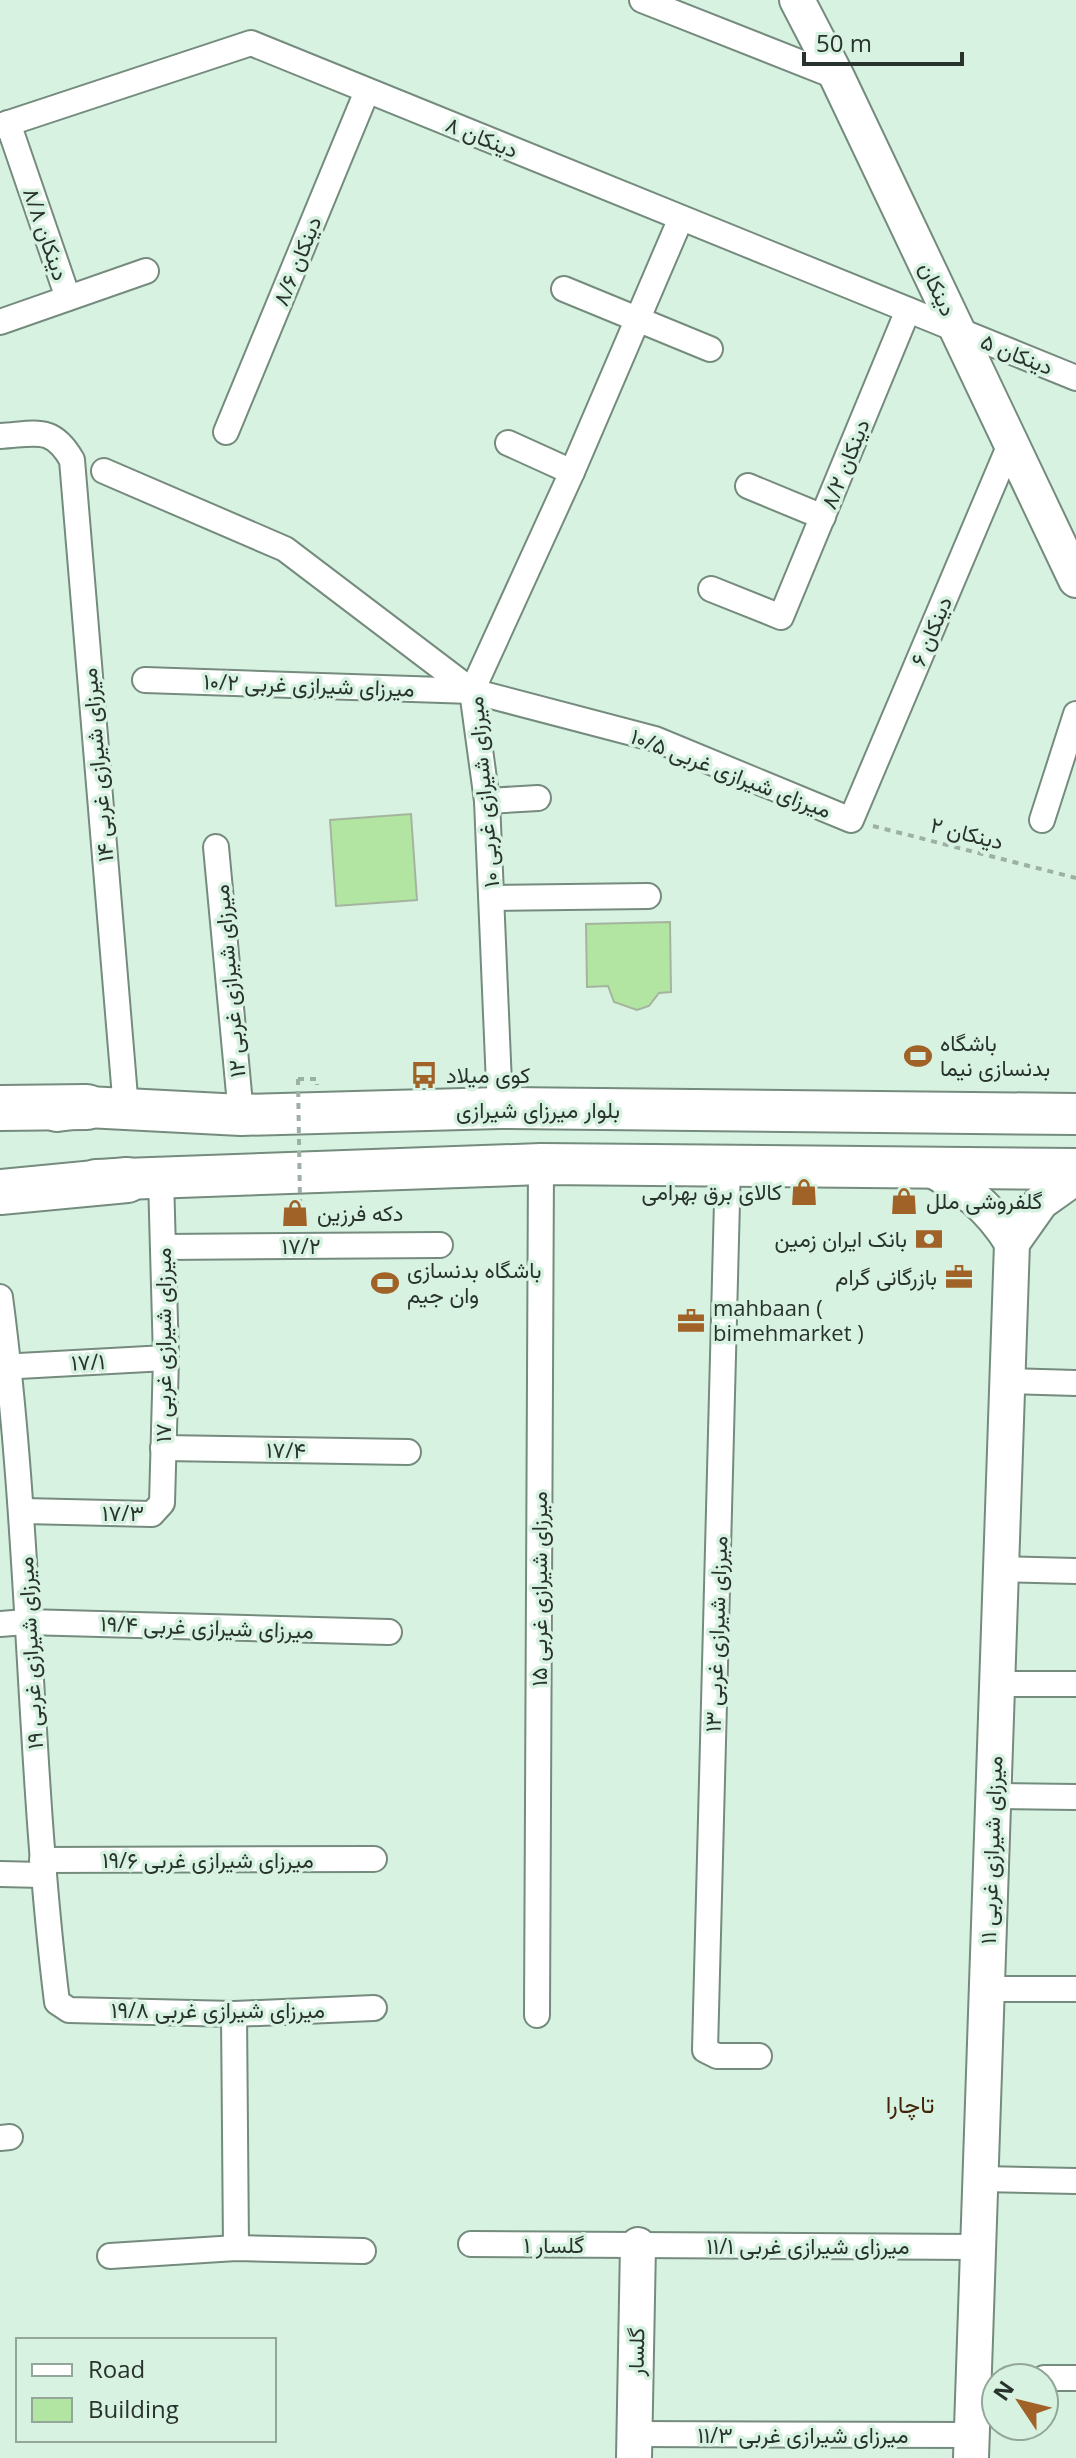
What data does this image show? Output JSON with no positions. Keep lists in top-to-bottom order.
{
  "streets": {
    "main road": ["بلوار میرزای شیرازی"],
    "street": [
      "۸ دینکان",
      "۸/۸ دینکان",
      "۸/۶ دینکان",
      "دینکان",
      "۵ دینکان",
      "دینکان ۸/۲",
      "دینکان ۶",
      "۱۰/۲ میرزای شیرازی غربی",
      "۱۴ میرزای شیرازی غربی",
      "۱۰/۵ میرزای شیرازی غربی",
      "۱۰ میرزای شیرازی غربی",
      "۱۲ میرزای شیرازی غربی",
      "۱۷/۲",
      "۱۷ میرزای شیرازی غربی",
      "۱۷/۱",
      "۱۷/۴",
      "۱۷/۳",
      "۱۵ میرزای شیرازی غربی",
      "۱۹/۴ میرزای شیرازی غربی",
      "۱۳ میرزای شیرازی غربی",
      "۱۹ میرزای شیرازی غربی",
      "میرزای شیرازی غربی ۱۱",
      "۱۹/۶ میرزای شیرازی غربی",
      "۱۹/۸ میرزای شیرازی غربی",
      "گلسار ۱",
      "میرزای شیرازی غربی ۱۱/۱",
      "گلسار",
      "میرزای شیرازی غربی ۱۱/۳"
    ],
    "path": ["دینکان ۲"]
  },
  "crossings": [
    ["۸ دینکان", "۸/۸ دینکان"],
    ["۸ دینکان", "۸/۶ دینکان"],
    ["۸ دینکان", "دینکان"],
    ["۸ دینکان", "۵ دینکان"],
    ["۸ دینکان", "دینکان ۸/۲"],
    ["۸ دینکان", "۱۰ میرزای شیرازی غربی"],
    ["دینکان", "۵ دینکان"],
    ["دینکان", "دینکان ۶"],
    ["دینکان ۶", "۱۰/۵ میرزای شیرازی غربی"],
    ["دینکان ۶", "دینکان ۲"],
    ["۱۰/۲ میرزای شیرازی غربی", "۱۰/۵ میرزای شیرازی غربی"],
    ["۱۰/۲ میرزای شیرازی غربی", "۱۰ میرزای شیرازی غربی"],
    ["۱۴ میرزای شیرازی غربی", "بلوار میرزای شیرازی"],
    ["۱۰/۵ میرزای شیرازی غربی", "۱۰ میرزای شیرازی غربی"],
    ["۱۰/۵ میرزای شیرازی غربی", "دینکان ۲"],
    ["۱۰ میرزای شیرازی غربی", "بلوار میرزای شیرازی"],
    ["۱۲ میرزای شیرازی غربی", "بلوار میرزای شیرازی"],
    ["۱۷/۲", "۱۷ میرزای شیرازی غربی"],
    ["۱۷ میرزای شیرازی غربی", "۱۷/۱"],
    ["۱۷ میرزای شیرازی غربی", "۱۷/۴"],
    ["۱۷ میرزای شیرازی غربی", "۱۷/۳"],
    ["۱۷/۱", "۱۹ میرزای شیرازی غربی"],
    ["۱۷/۳", "۱۹ میرزای شیرازی غربی"],
    ["۱۹/۴ میرزای شیرازی غربی", "۱۹ میرزای شیرازی غربی"],
    ["۱۹ میرزای شیرازی غربی", "۱۹/۶ میرزای شیرازی غربی"],
    ["۱۹ میرزای شیرازی غربی", "۱۹/۸ میرزای شیرازی غربی"],
    ["میرزای شیرازی غربی ۱۱", "میرزای شیرازی غربی ۱۱/۱"],
    ["میرزای شیرازی غربی ۱۱", "میرزای شیرازی غربی ۱۱/۳"],
    ["گلسار ۱", "میرزای شیرازی غربی ۱۱/۱"],
    ["گلسار ۱", "گلسار"],
    ["میرزای شیرازی غربی ۱۱/۱", "گلسار"],
    ["گلسار", "میرزای شیرازی غربی ۱۱/۳"]
  ],
  "districts": ["تاچارا"],
  "places": {
    "sports": ["باشگاه بدنسازی نیما", "باشگاه بدنسازی وان جیم"],
    "bus stop": ["کوی میلاد"],
    "shop": ["کالای برق بهرامی", "گلفروشی ملل", "دکه فرزین"],
    "bank": ["بانک ایران زمین"],
    "office": ["بازرگانی گرام", "mahbaan ( bimehmarket )"]
  },
  "legend": ["Road", "Building"],
  "scale_bar": "50 m",
  "north": "top left"
}
